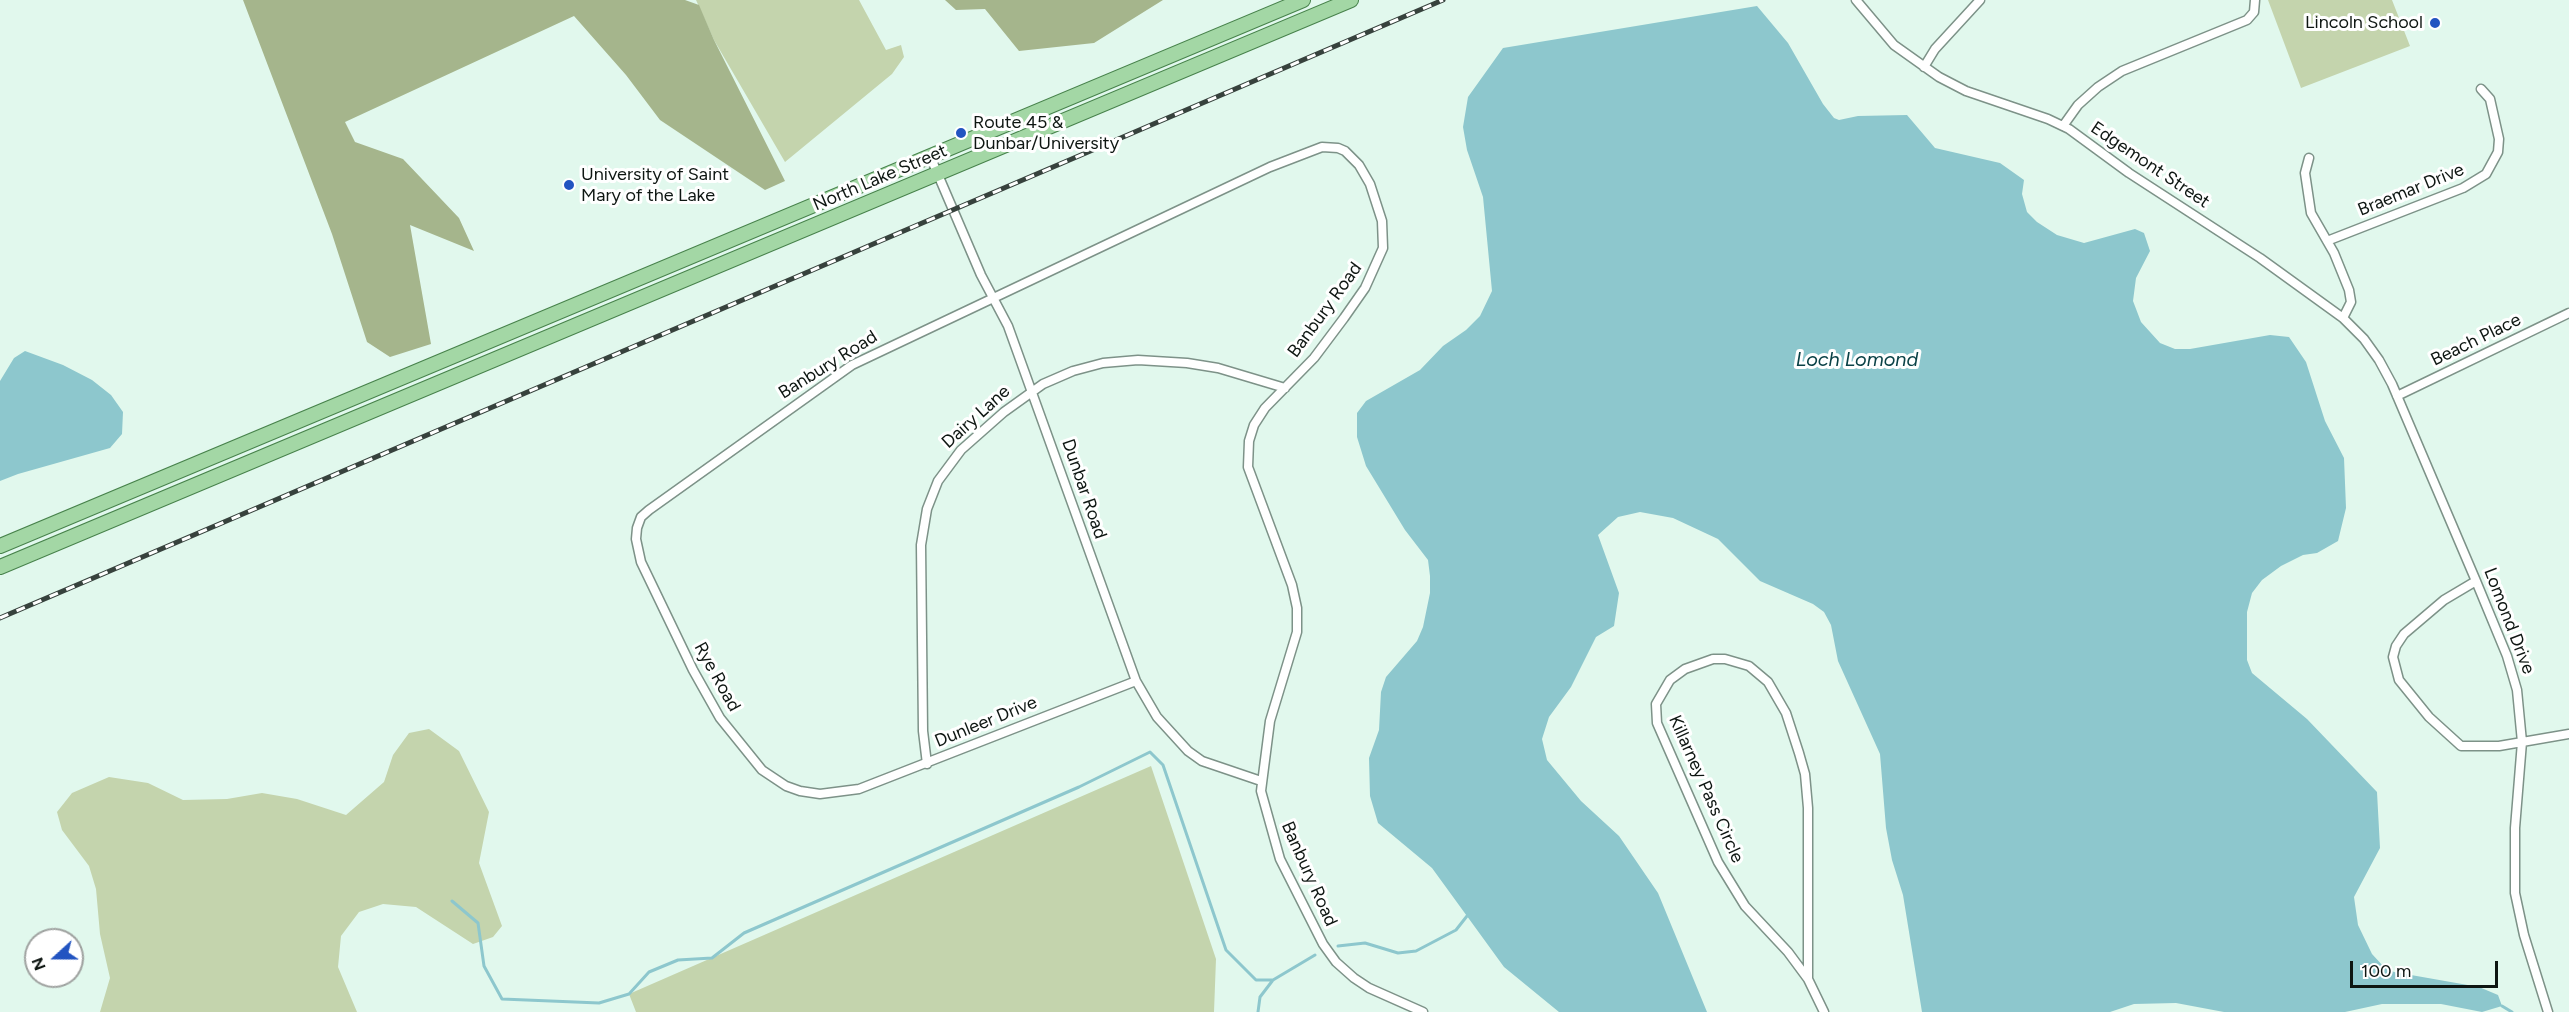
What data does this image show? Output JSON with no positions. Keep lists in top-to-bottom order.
{
  "streets": {
    "main road": ["North Lake Street"],
    "street": [
      "Edgemont Street",
      "Braemar Drive",
      "Banbury Road",
      "Beach Place",
      "Dairy Lane",
      "Dunbar Road",
      "Lomond Drive",
      "Rye Road",
      "Dunleer Drive",
      "Killarney Pass Circle"
    ]
  },
  "crossings": [
    ["Edgemont Street", "Beach Place"],
    ["Edgemont Street", "Lomond Drive"],
    ["North Lake Street", "Dunbar Road"],
    ["Banbury Road", "Dairy Lane"],
    ["Banbury Road", "Dunbar Road"],
    ["Banbury Road", "Rye Road"],
    ["Beach Place", "Lomond Drive"],
    ["Dairy Lane", "Dunbar Road"],
    ["Dairy Lane", "Dunleer Drive"],
    ["Dunbar Road", "Dunleer Drive"],
    ["Rye Road", "Dunleer Drive"]
  ],
  "water": ["Loch Lomond"],
  "places": ["Lincoln School", "Route 45 & Dunbar/University", "University of Saint Mary of the Lake"],
  "scale_bar": "100 m",
  "north": "left"
}
